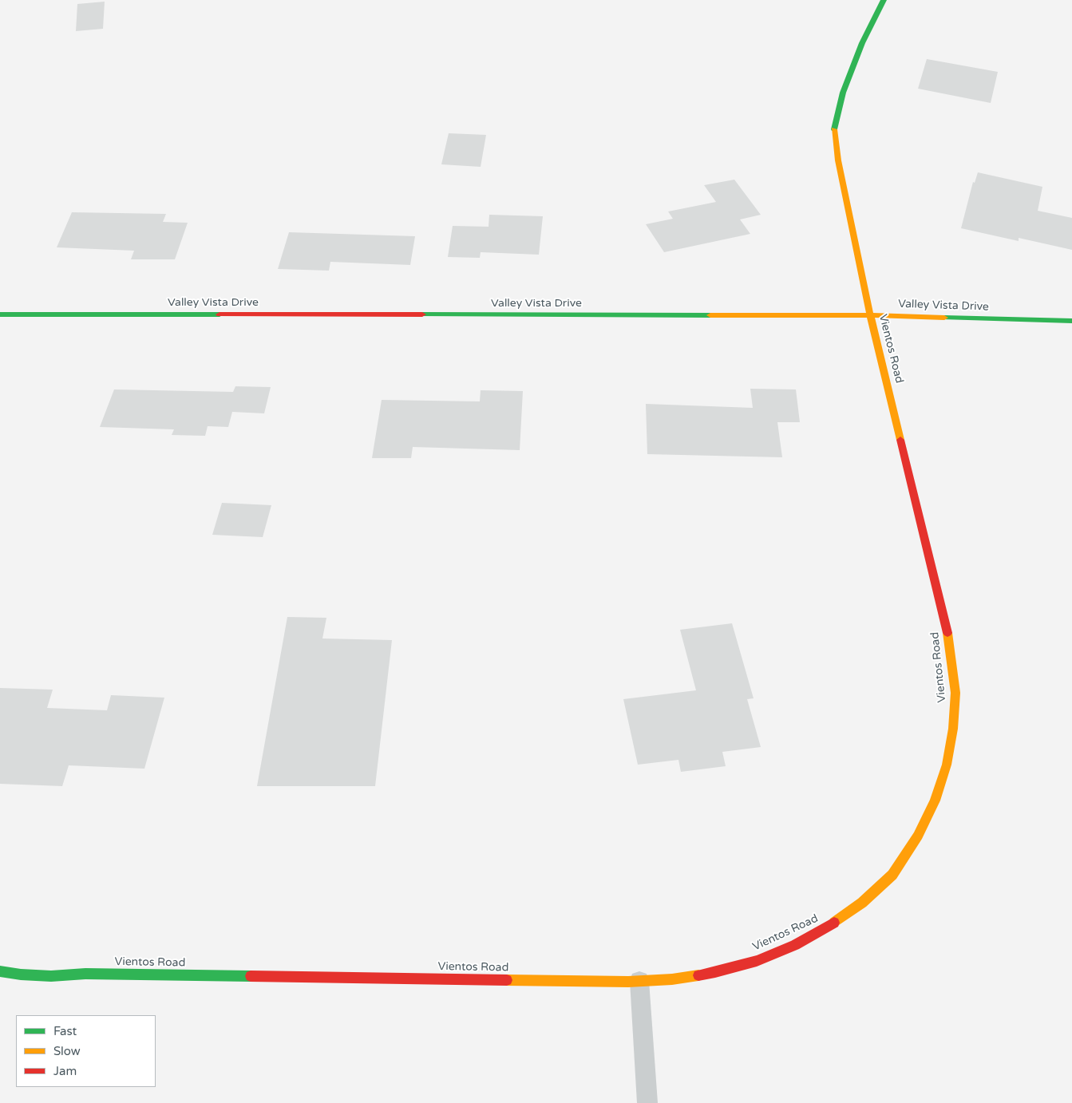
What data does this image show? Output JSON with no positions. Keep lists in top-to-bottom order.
{
  "streets": {
    "street": ["Valley Vista Drive", "Vientos Road"]
  },
  "crossings": [
    ["Valley Vista Drive", "Vientos Road"]
  ],
  "legend": ["Fast", "Slow", "Jam"]
}
